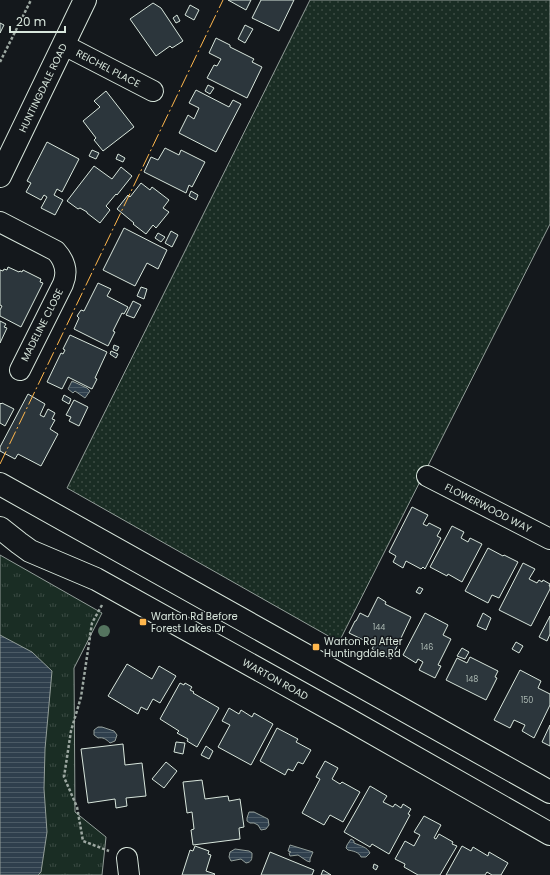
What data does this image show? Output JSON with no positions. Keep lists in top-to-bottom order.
{
  "streets": {
    "main road": ["HUNTINGDALE ROAD", "WARTON ROAD"],
    "street": ["REICHEL PLACE", "MADELINE CLOSE", "FLOWERWOOD WAY"]
  },
  "crossings": [
    ["REICHEL PLACE", "HUNTINGDALE ROAD"]
  ],
  "places": {
    "transit": ["Warton Rd Before Forest Lakes Dr", "Warton Rd After Huntingdale Rd"]
  },
  "house_numbers": [
    "144",
    "146",
    "148",
    "150"
  ],
  "scale_bar": "20 m"
}
